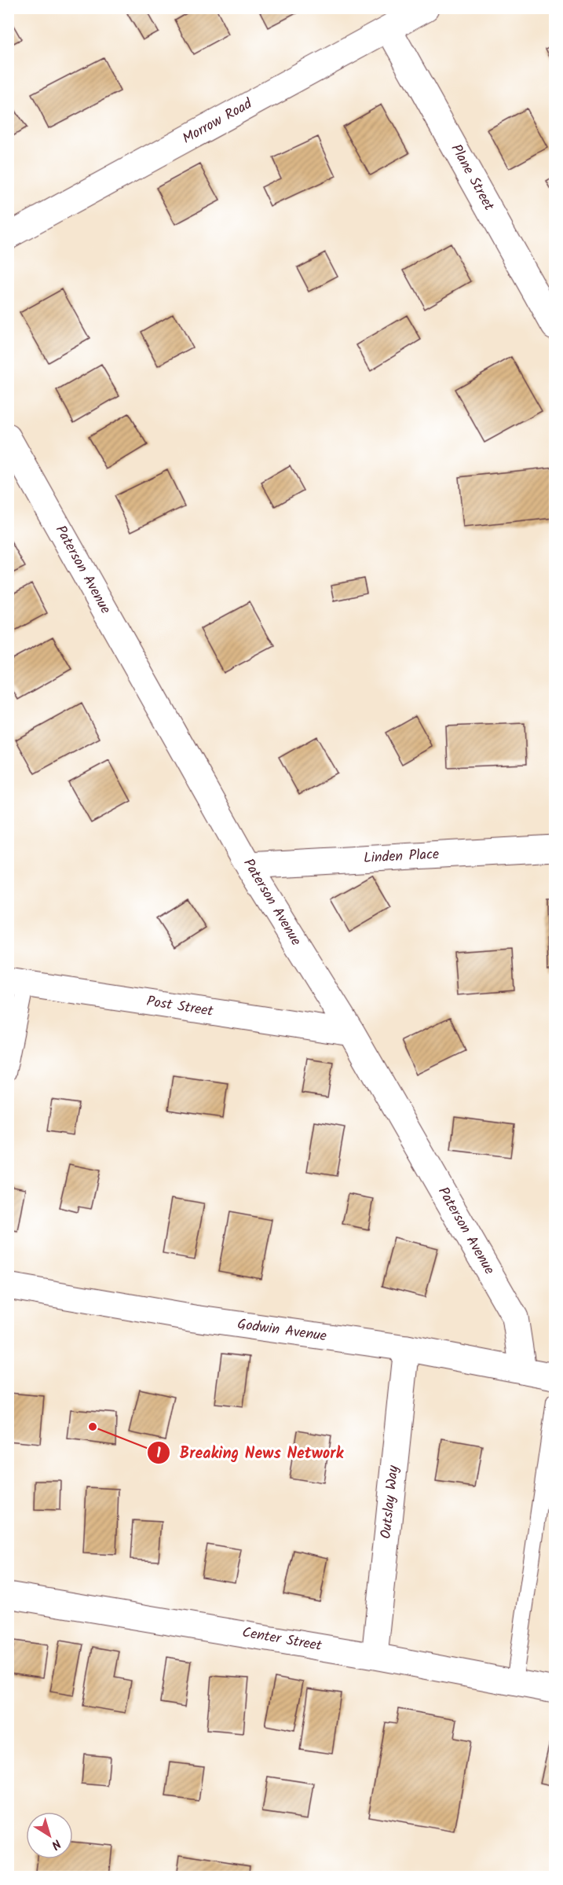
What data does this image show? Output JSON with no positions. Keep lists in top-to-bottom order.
{
  "streets": {
    "street": [
      "Morrow Road",
      "Plane Street",
      "Paterson Avenue",
      "Linden Place",
      "Post Street",
      "Godwin Avenue",
      "Outslay Way",
      "Center Street"
    ]
  },
  "crossings": [
    ["Morrow Road", "Plane Street"],
    ["Paterson Avenue", "Linden Place"],
    ["Paterson Avenue", "Post Street"],
    ["Paterson Avenue", "Godwin Avenue"],
    ["Godwin Avenue", "Outslay Way"],
    ["Outslay Way", "Center Street"]
  ],
  "places": ["Breaking News Network"],
  "north": "bottom right"
}
